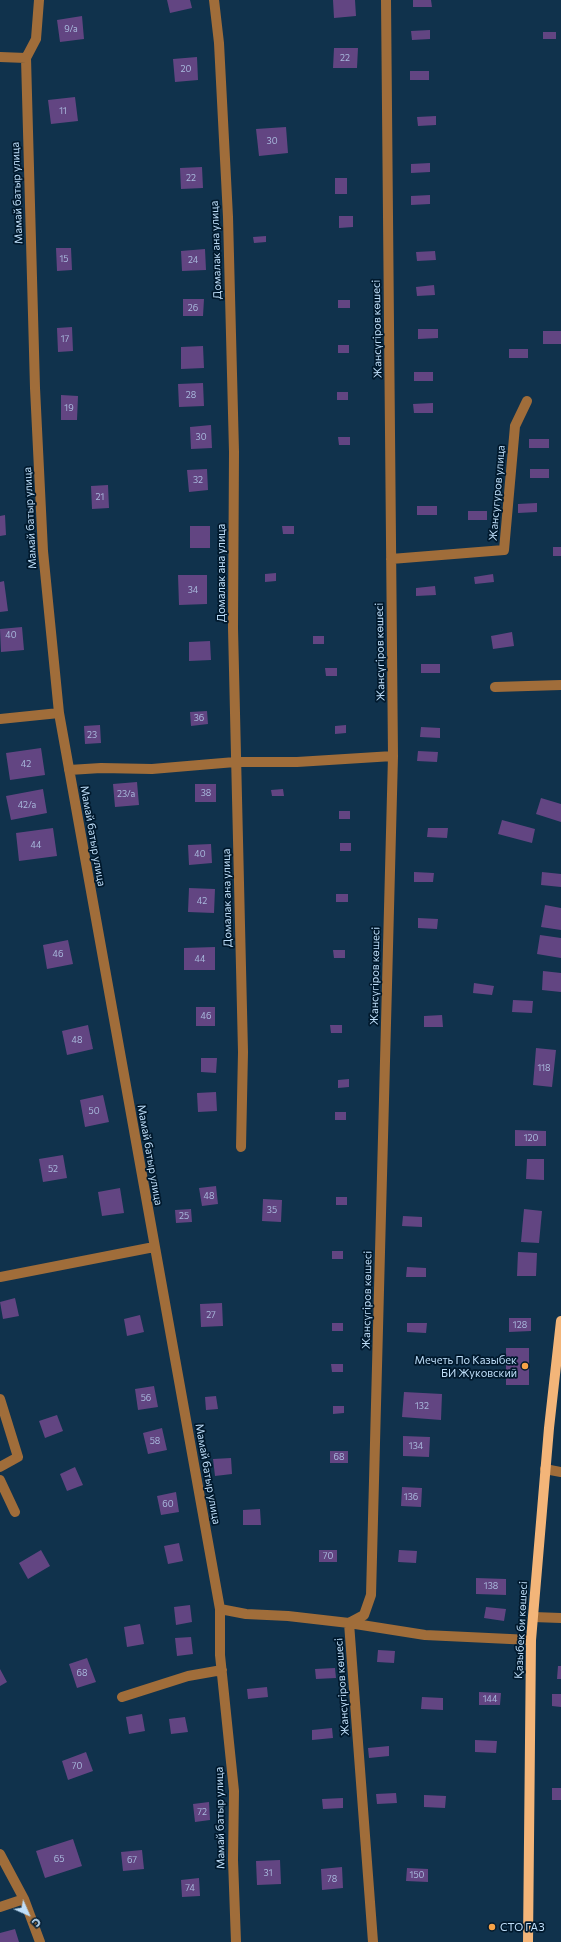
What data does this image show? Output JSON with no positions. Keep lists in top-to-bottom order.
{
  "streets": {
    "main road": ["Қазыбек би көшесі"],
    "street": [
      "Мамай батыр улица",
      "Домалак ана улица",
      "Жансүгіров көшесі",
      "Жансугуров улица"
    ]
  },
  "crossings": [
    ["Жансүгіров көшесі", "Жансугуров улица"]
  ],
  "places": ["Мечеть По Казыбек БИ Жуковский", "СТО ГАЗ"],
  "house_numbers": [
    "9/а",
    "22",
    "20",
    "11",
    "30",
    "22",
    "15",
    "24",
    "26",
    "17",
    "28",
    "19",
    "30",
    "32",
    "21",
    "34",
    "40",
    "36",
    "23",
    "42",
    "38",
    "23/а",
    "42/а",
    "44",
    "40",
    "42",
    "46",
    "44",
    "46",
    "48",
    "118",
    "50",
    "120",
    "52",
    "48",
    "35",
    "25",
    "27",
    "128",
    "56",
    "132",
    "58",
    "134",
    "68",
    "136",
    "60",
    "70",
    "138",
    "68",
    "144",
    "70",
    "72",
    "65",
    "67",
    "31",
    "150",
    "78",
    "74"
  ],
  "north": "bottom right"
}
